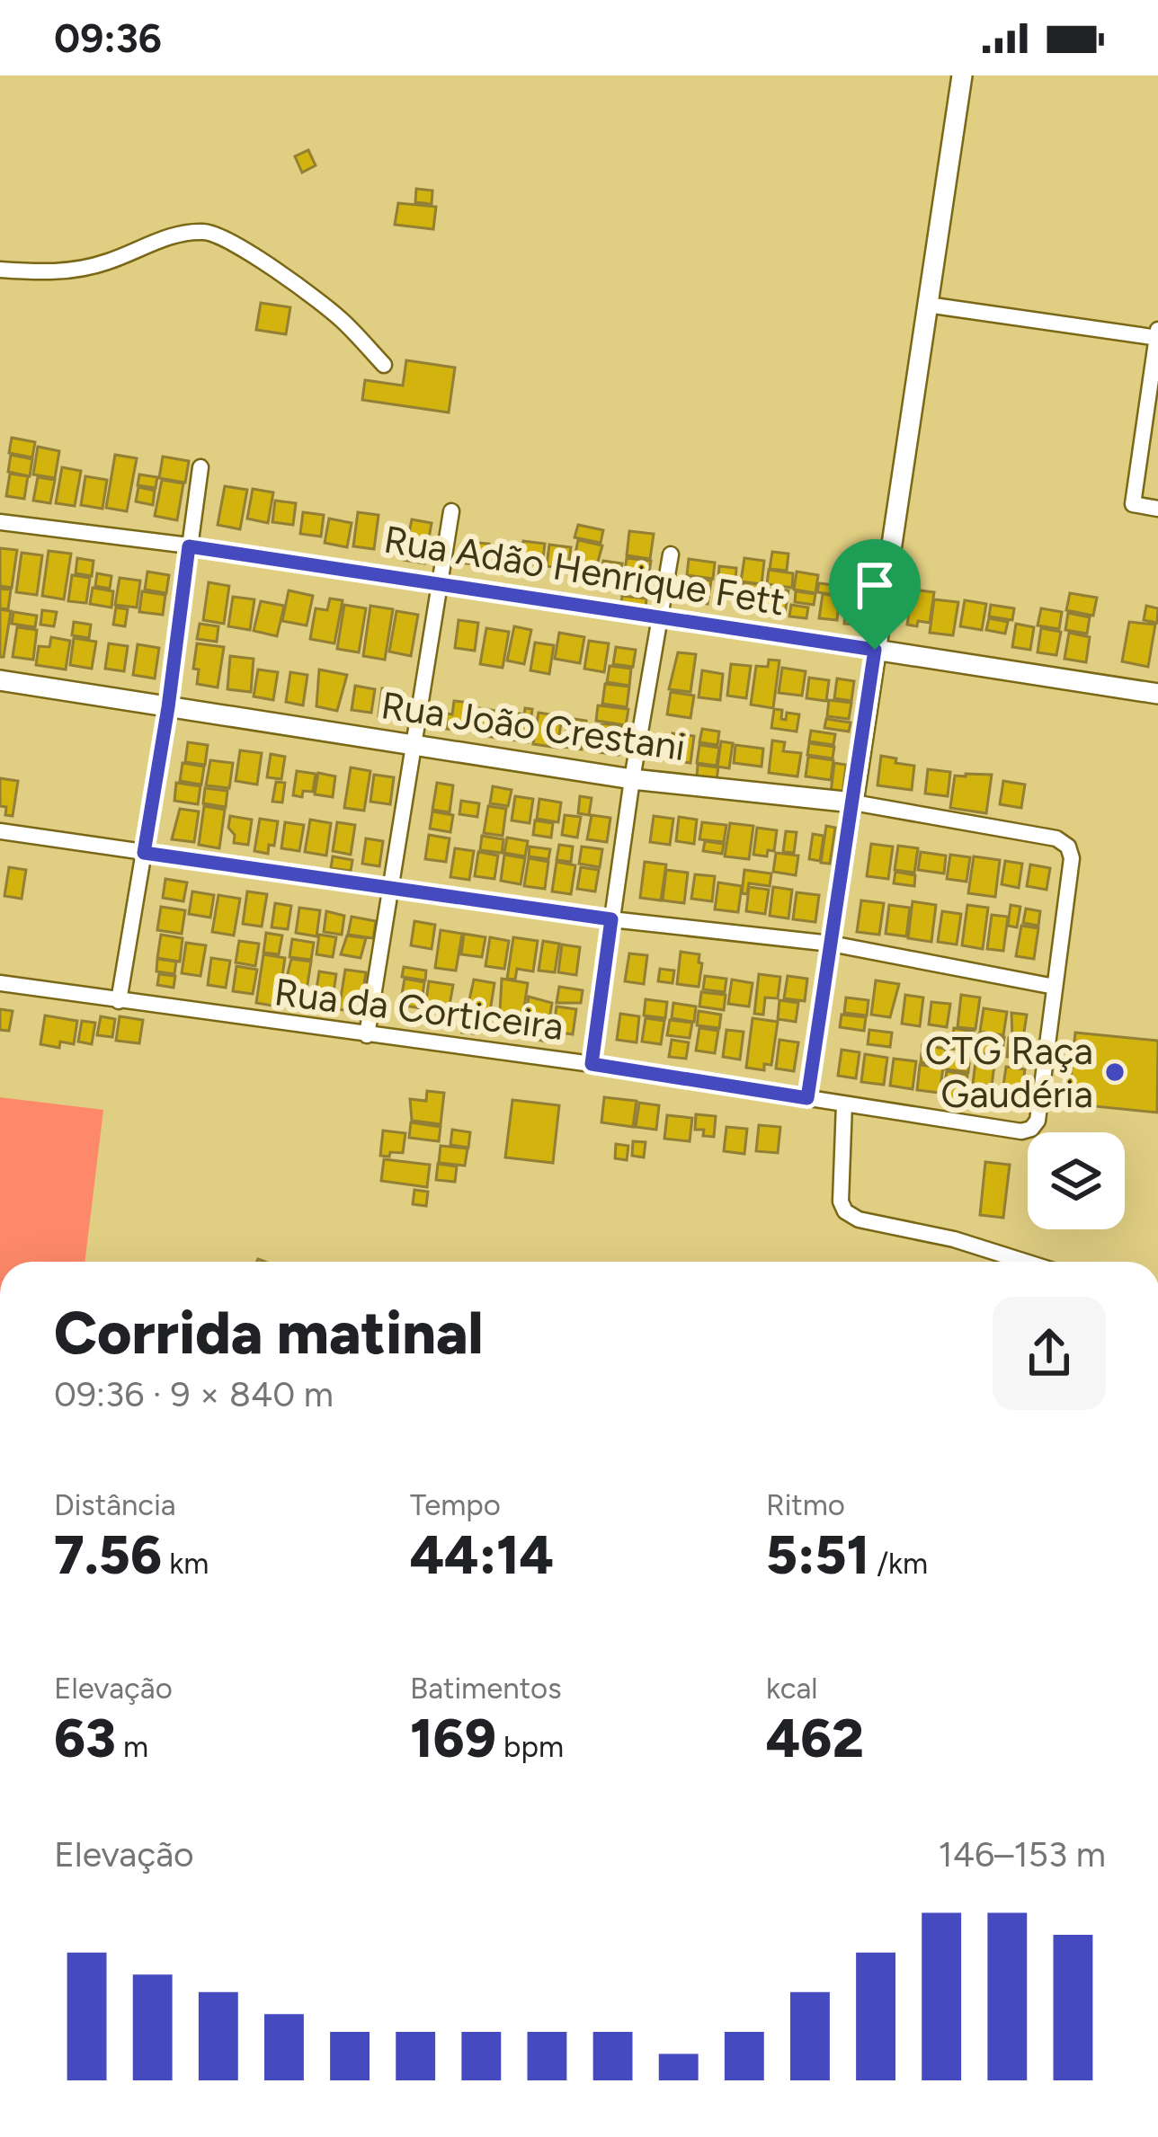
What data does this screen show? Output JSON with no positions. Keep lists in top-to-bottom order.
{
  "streets": {
    "street": ["Rua Adão Henrique Fett", "Rua João Crestani", "Rua da Corticeira"]
  },
  "crossings": [
    ["Rua João Crestani", "Rua da Corticeira"]
  ],
  "places": ["CTG Raça Gaudéria"],
  "page": {
    "status": "09:36",
    "heading": ["Corrida matinal", "09:36 · 9 × 840 m"],
    "stats": [
      ["Distância", "7.56 km"],
      ["Tempo", "44:14"],
      ["Ritmo", "5:51 /km"],
      ["Elevação", "63 m"],
      ["Batimentos", "169 bpm"],
      ["kcal", "462"]
    ],
    "chart": ["Elevação", "146–153 m"]
  }
}
